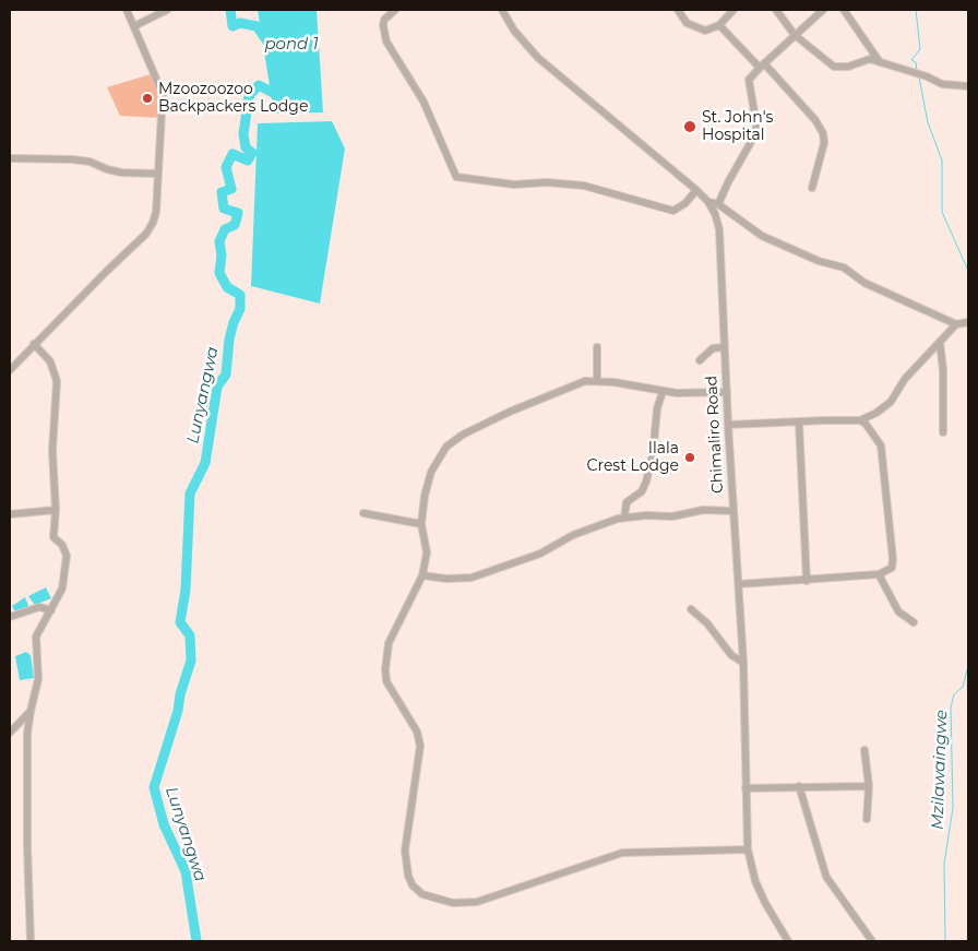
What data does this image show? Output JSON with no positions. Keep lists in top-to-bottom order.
{
  "streets": {
    "street": ["Chimaliro Road"]
  },
  "water": ["pond 1", "Lunyangwa", "Mzilawaingwe"],
  "places": ["Mzoozoozoo Backpackers Lodge", "St. John's Hospital", "Ilala Crest Lodge"]
}
